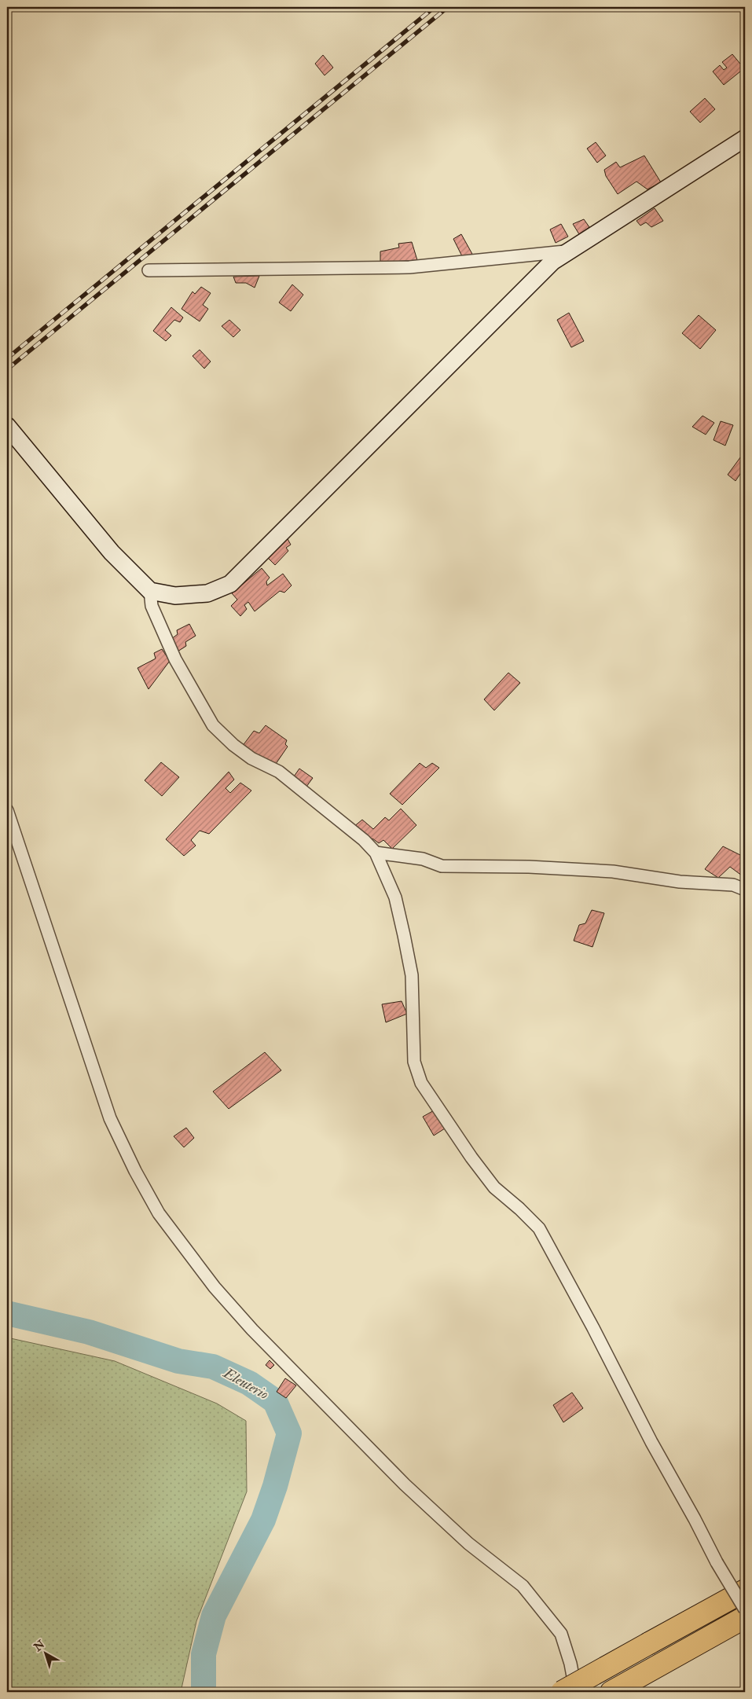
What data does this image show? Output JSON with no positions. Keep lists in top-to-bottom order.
{
  "water": ["Eleuterio"],
  "north": "top left"
}
